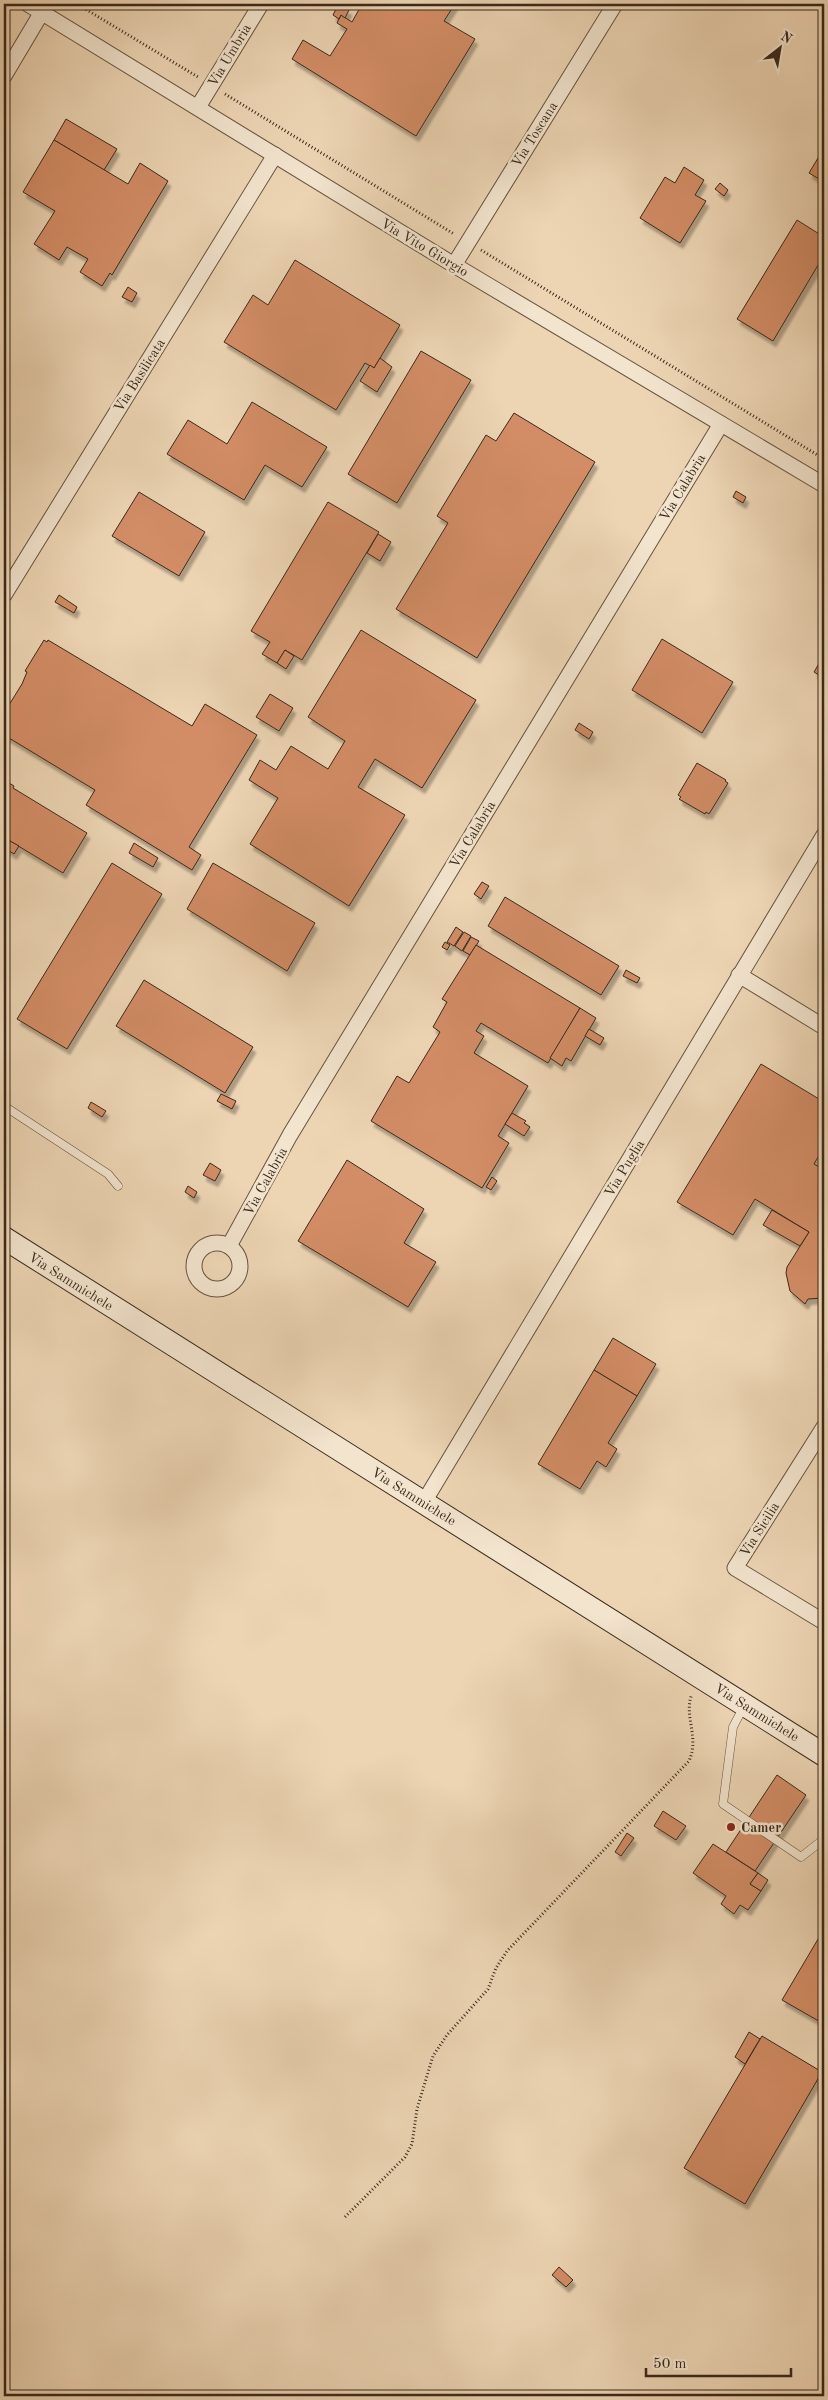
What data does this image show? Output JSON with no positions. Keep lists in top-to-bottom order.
{
  "streets": {
    "main road": ["Via Sammichele"],
    "street": [
      "Via Umbria",
      "Via Toscana",
      "Via Vito Giorgio",
      "Via Basilicata",
      "Via Calabria",
      "Via Puglia",
      "Via Sicilia"
    ]
  },
  "crossings": [
    ["Via Umbria", "Via Vito Giorgio"],
    ["Via Toscana", "Via Vito Giorgio"],
    ["Via Vito Giorgio", "Via Basilicata"],
    ["Via Vito Giorgio", "Via Calabria"],
    ["Via Puglia", "Via Sammichele"]
  ],
  "places": ["Camer"],
  "scale_bar": "50 m",
  "north": "top right"
}
